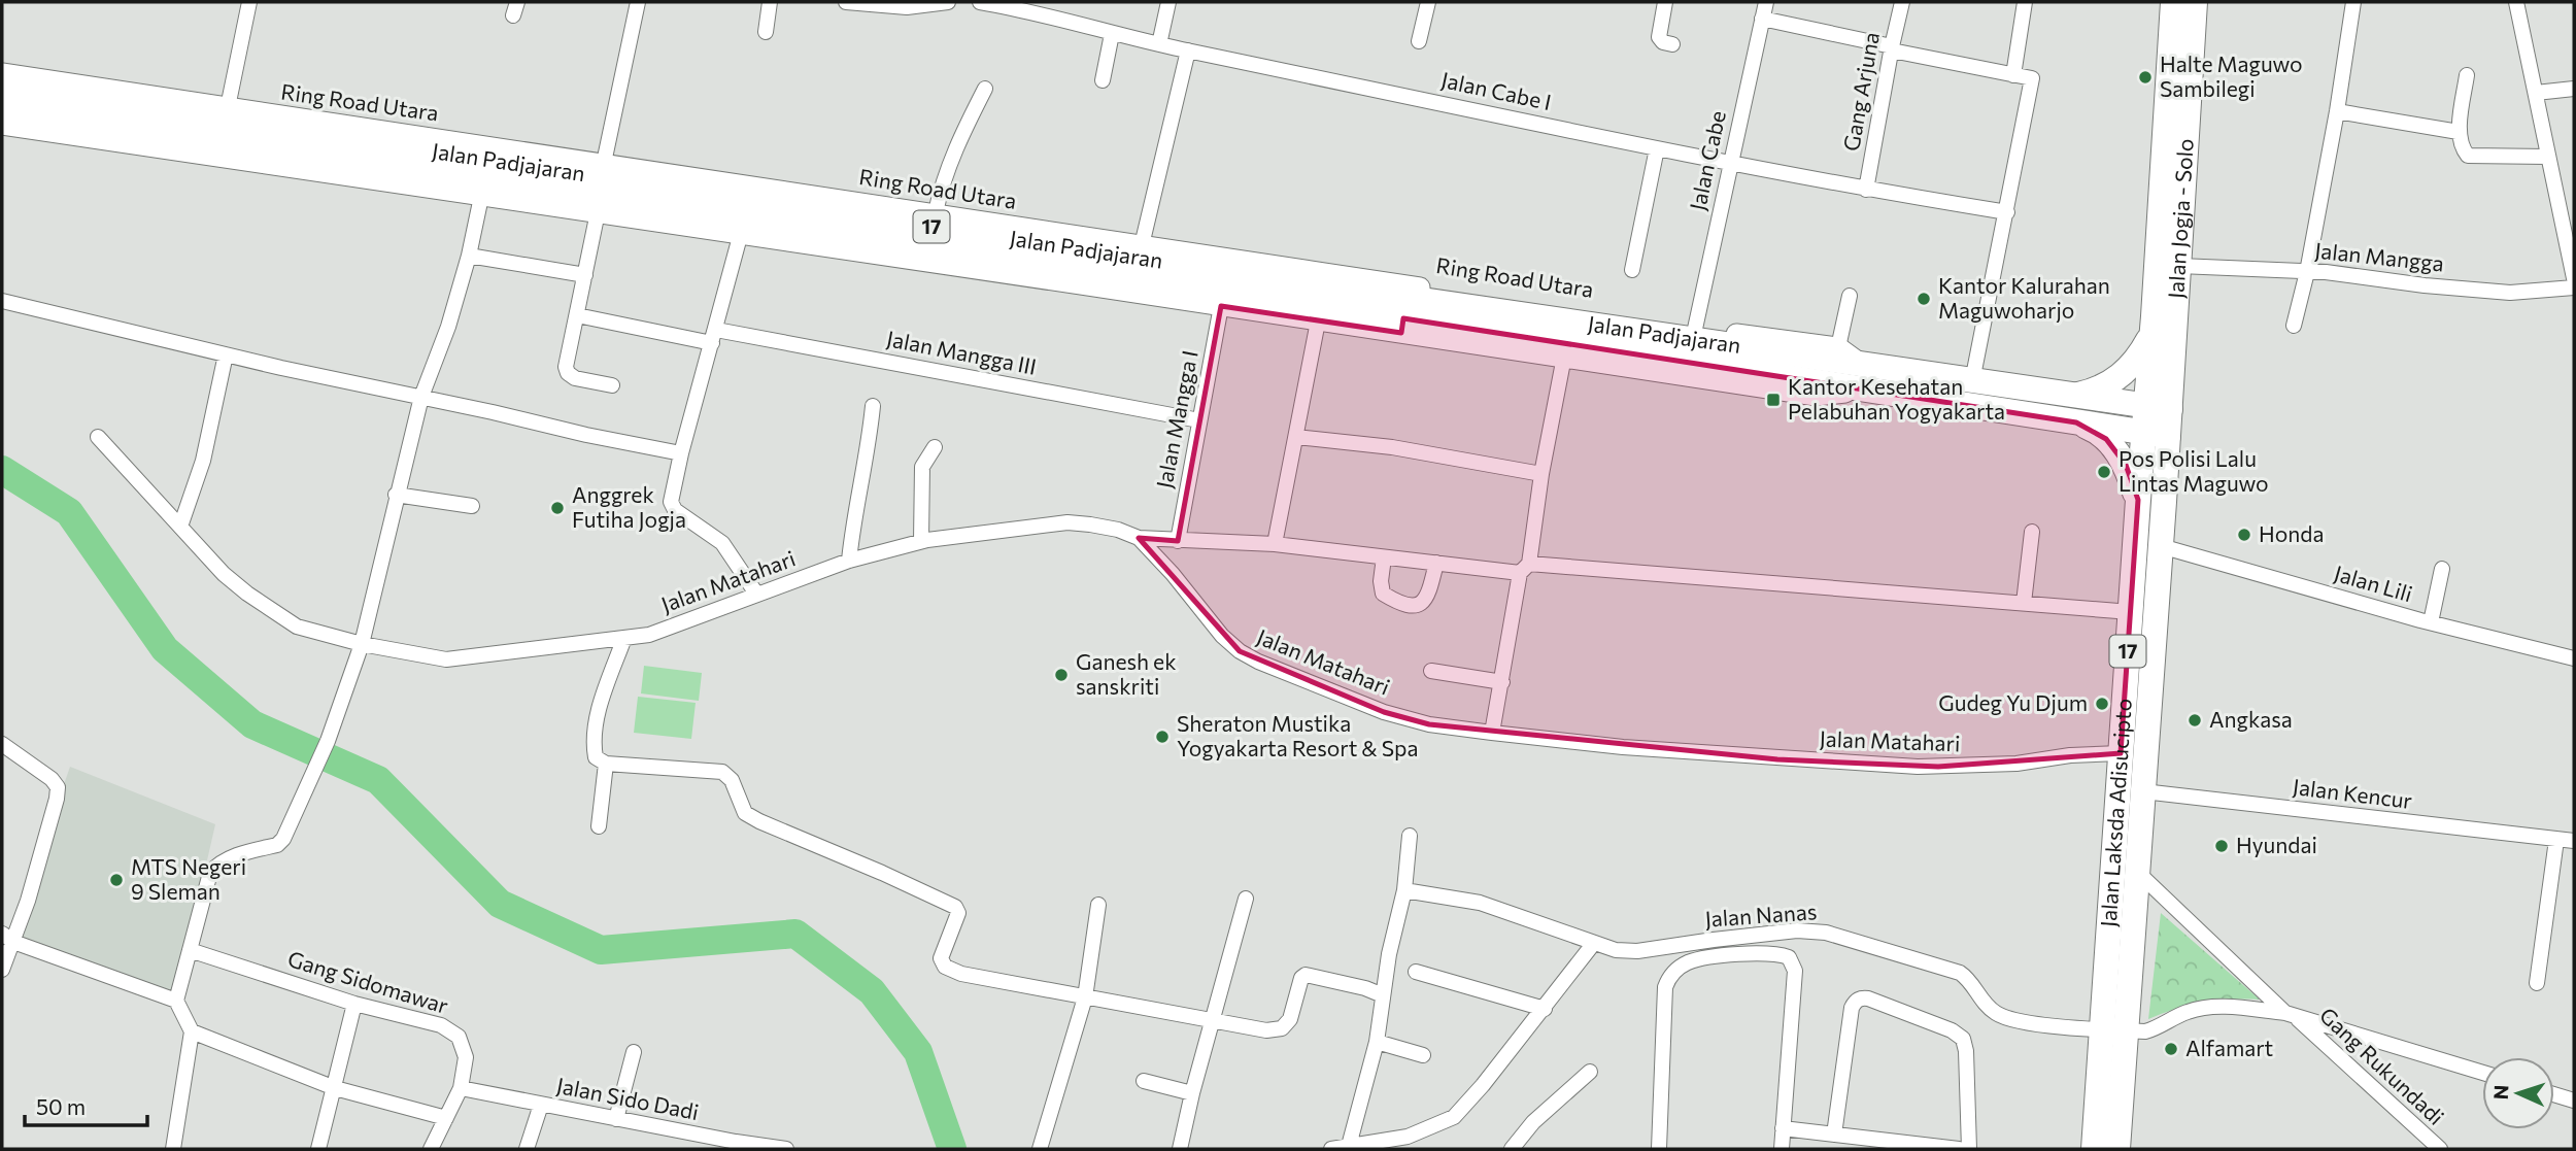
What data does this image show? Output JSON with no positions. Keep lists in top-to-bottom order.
{
  "streets": {
    "highway": [
      "Jalan Padjajaran",
      "Jalan Jogja - Solo",
      "17",
      "Jalan Laksda Adisucipto"
    ],
    "street": [
      "Jalan Cabe I",
      "Gang Arjuna",
      "Ring Road Utara",
      "Jalan Cabe",
      "Jalan Mangga",
      "Jalan Mangga III",
      "Jalan Mangga I",
      "Jalan Matahari",
      "Jalan Lili",
      "Jalan Kencur",
      "Jalan Nanas",
      "Gang Sidomawar",
      "Gang Rukundadi",
      "Jalan Sido Dadi"
    ]
  },
  "crossings": [
    ["Jalan Cabe I", "Gang Arjuna"],
    ["Jalan Cabe I", "Jalan Cabe"],
    ["Ring Road Utara", "Jalan Cabe"],
    ["Ring Road Utara", "Jalan Padjajaran"],
    ["Jalan Padjajaran", "Jalan Jogja - Solo"],
    ["Jalan Padjajaran", "Jalan Laksda Adisucipto"],
    ["Jalan Jogja - Solo", "Jalan Mangga"],
    ["Jalan Jogja - Solo", "Jalan Laksda Adisucipto"],
    ["Jalan Mangga III", "Jalan Mangga I"],
    ["Jalan Matahari", "Jalan Laksda Adisucipto"],
    ["Jalan Lili", "Jalan Laksda Adisucipto"],
    ["Jalan Kencur", "Jalan Laksda Adisucipto"],
    ["Jalan Laksda Adisucipto", "Jalan Nanas"],
    ["Jalan Laksda Adisucipto", "Gang Rukundadi"],
    ["Jalan Nanas", "Gang Rukundadi"],
    ["Gang Sidomawar", "Jalan Sido Dadi"]
  ],
  "places": {
    "other": [
      "Halte Maguwo Sambilegi",
      "Kantor Kalurahan Maguwoharjo",
      "Pos Polisi Lalu Lintas Maguwo",
      "Anggrek Futiha Jogja",
      "Honda",
      "Ganesh ek sanskriti",
      "Gudeg Yu Djum",
      "Angkasa",
      "Sheraton Mustika Yogyakarta Resort & Spa",
      "Hyundai",
      "MTS Negeri 9 Sleman",
      "Alfamart"
    ],
    "transit": ["Kantor Kesehatan Pelabuhan Yogyakarta"]
  },
  "scale_bar": "50 m",
  "north": "left"
}
